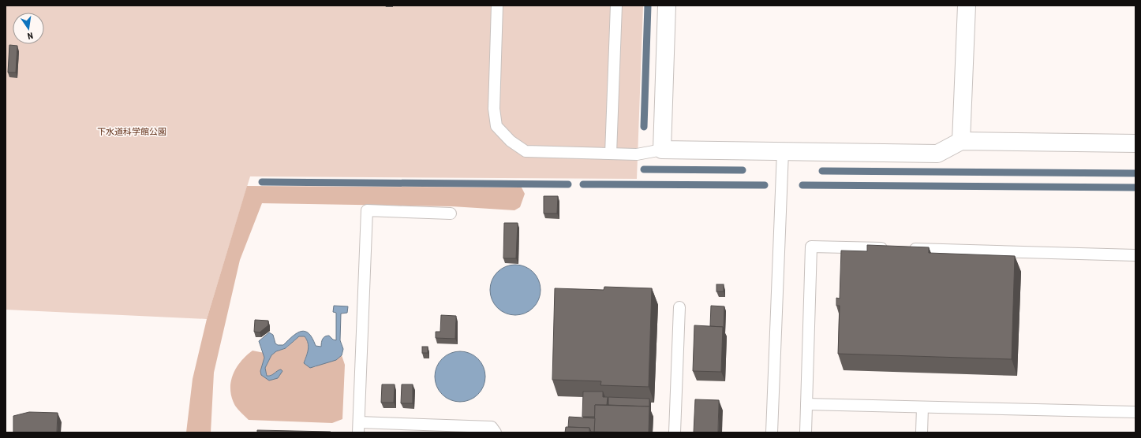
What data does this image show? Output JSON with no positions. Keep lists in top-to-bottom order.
{
  "parks": ["下水道科学館公園"],
  "north": "bottom"
}
